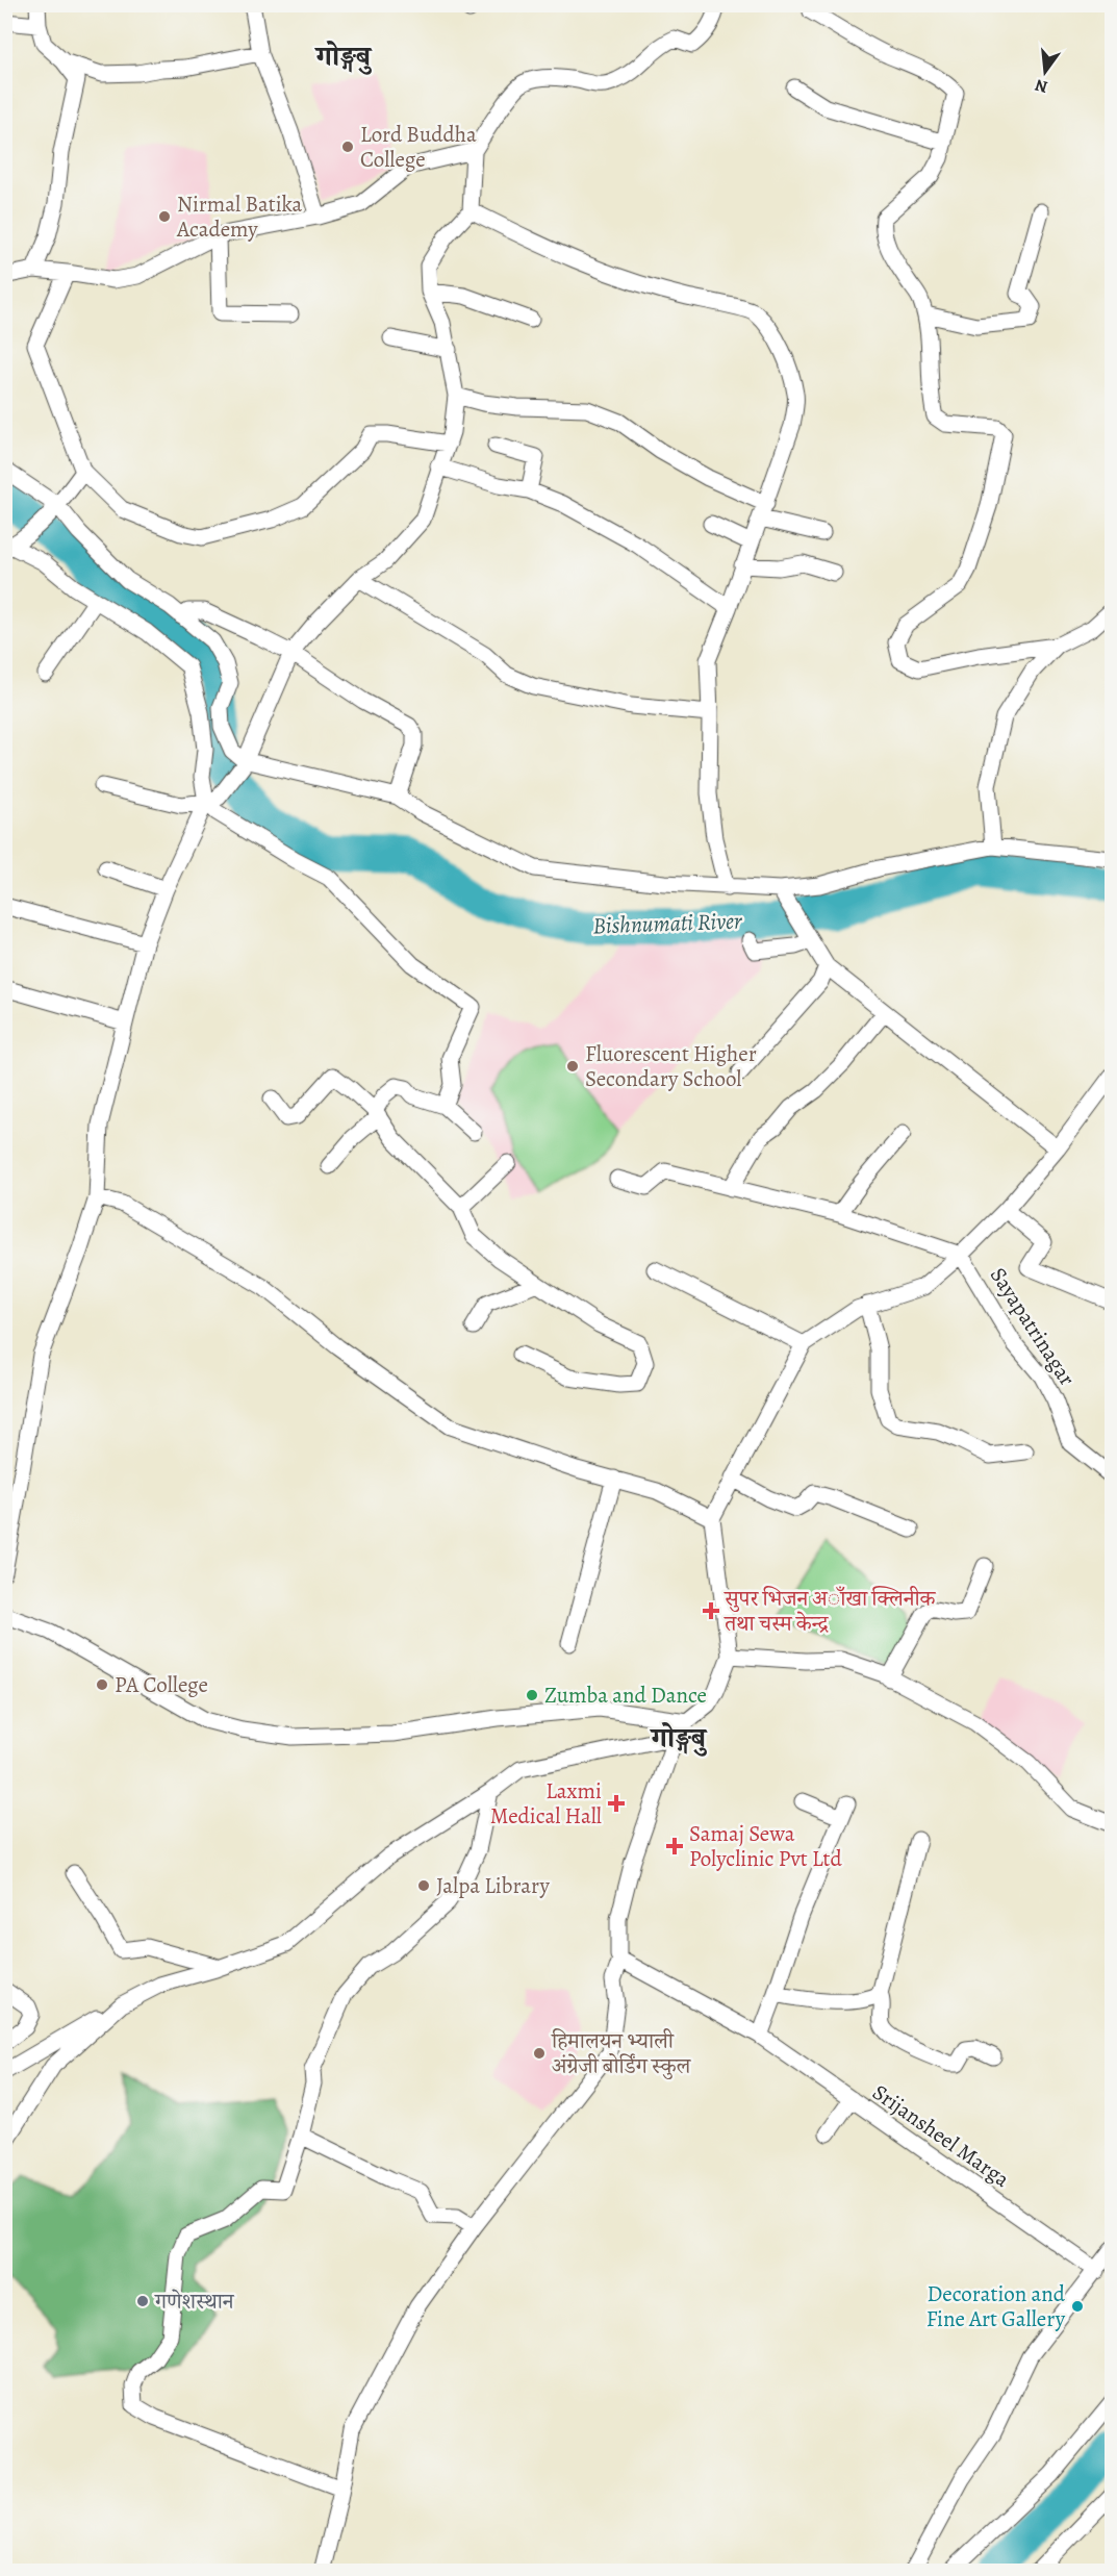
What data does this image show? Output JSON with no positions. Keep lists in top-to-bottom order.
{
  "streets": {
    "street": ["Sayapatrinagar", "Srijansheel Marga"]
  },
  "districts": ["गोङ्गबु", "गोङ्गबु"],
  "water": ["Bishnumati River"],
  "places": {
    "other": [
      "Lord Buddha College",
      "Nirmal Batika Academy",
      "Fluorescent Higher Secondary School",
      "PA College",
      "Zumba and Dance",
      "Jalpa Library",
      "हिमालयन भ्याली अंग्रेजी बोर्डिंग स्कुल",
      "गणेशस्थान",
      "Decoration and Fine Art Gallery"
    ],
    "health": ["सुपर भिजन अाँखा क्लिनीक तथा चस्म केन्द्र", "Laxmi Medical Hall", "Samaj Sewa Polyclinic Pvt Ltd"]
  },
  "north": "bottom"
}
